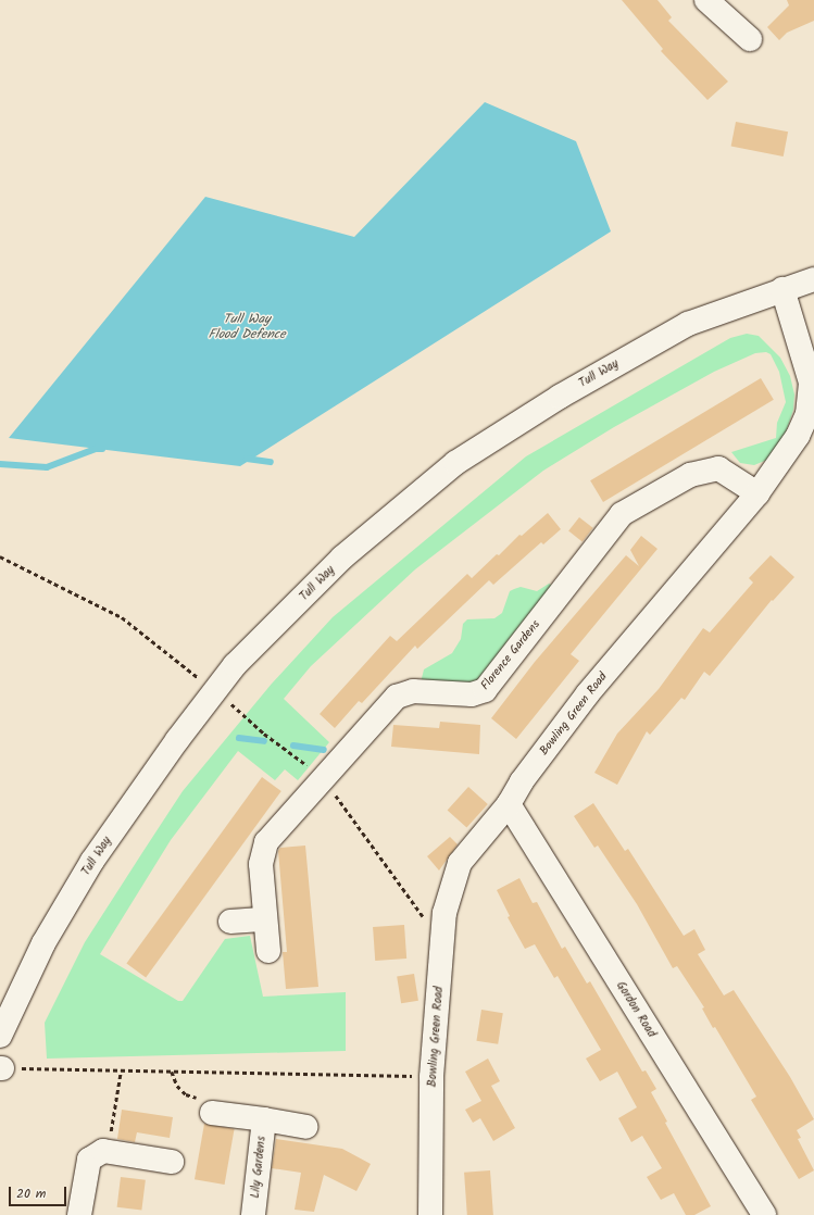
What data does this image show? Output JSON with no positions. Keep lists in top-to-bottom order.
{
  "streets": {
    "street": [
      "Tull Way",
      "Florence Gardens",
      "Bowling Green Road",
      "Gordon Road",
      "Lily Gardens"
    ]
  },
  "crossings": [
    ["Tull Way", "Bowling Green Road"],
    ["Florence Gardens", "Bowling Green Road"],
    ["Bowling Green Road", "Gordon Road"]
  ],
  "water": ["Tull Way Flood Defence"],
  "scale_bar": "20 m"
}
